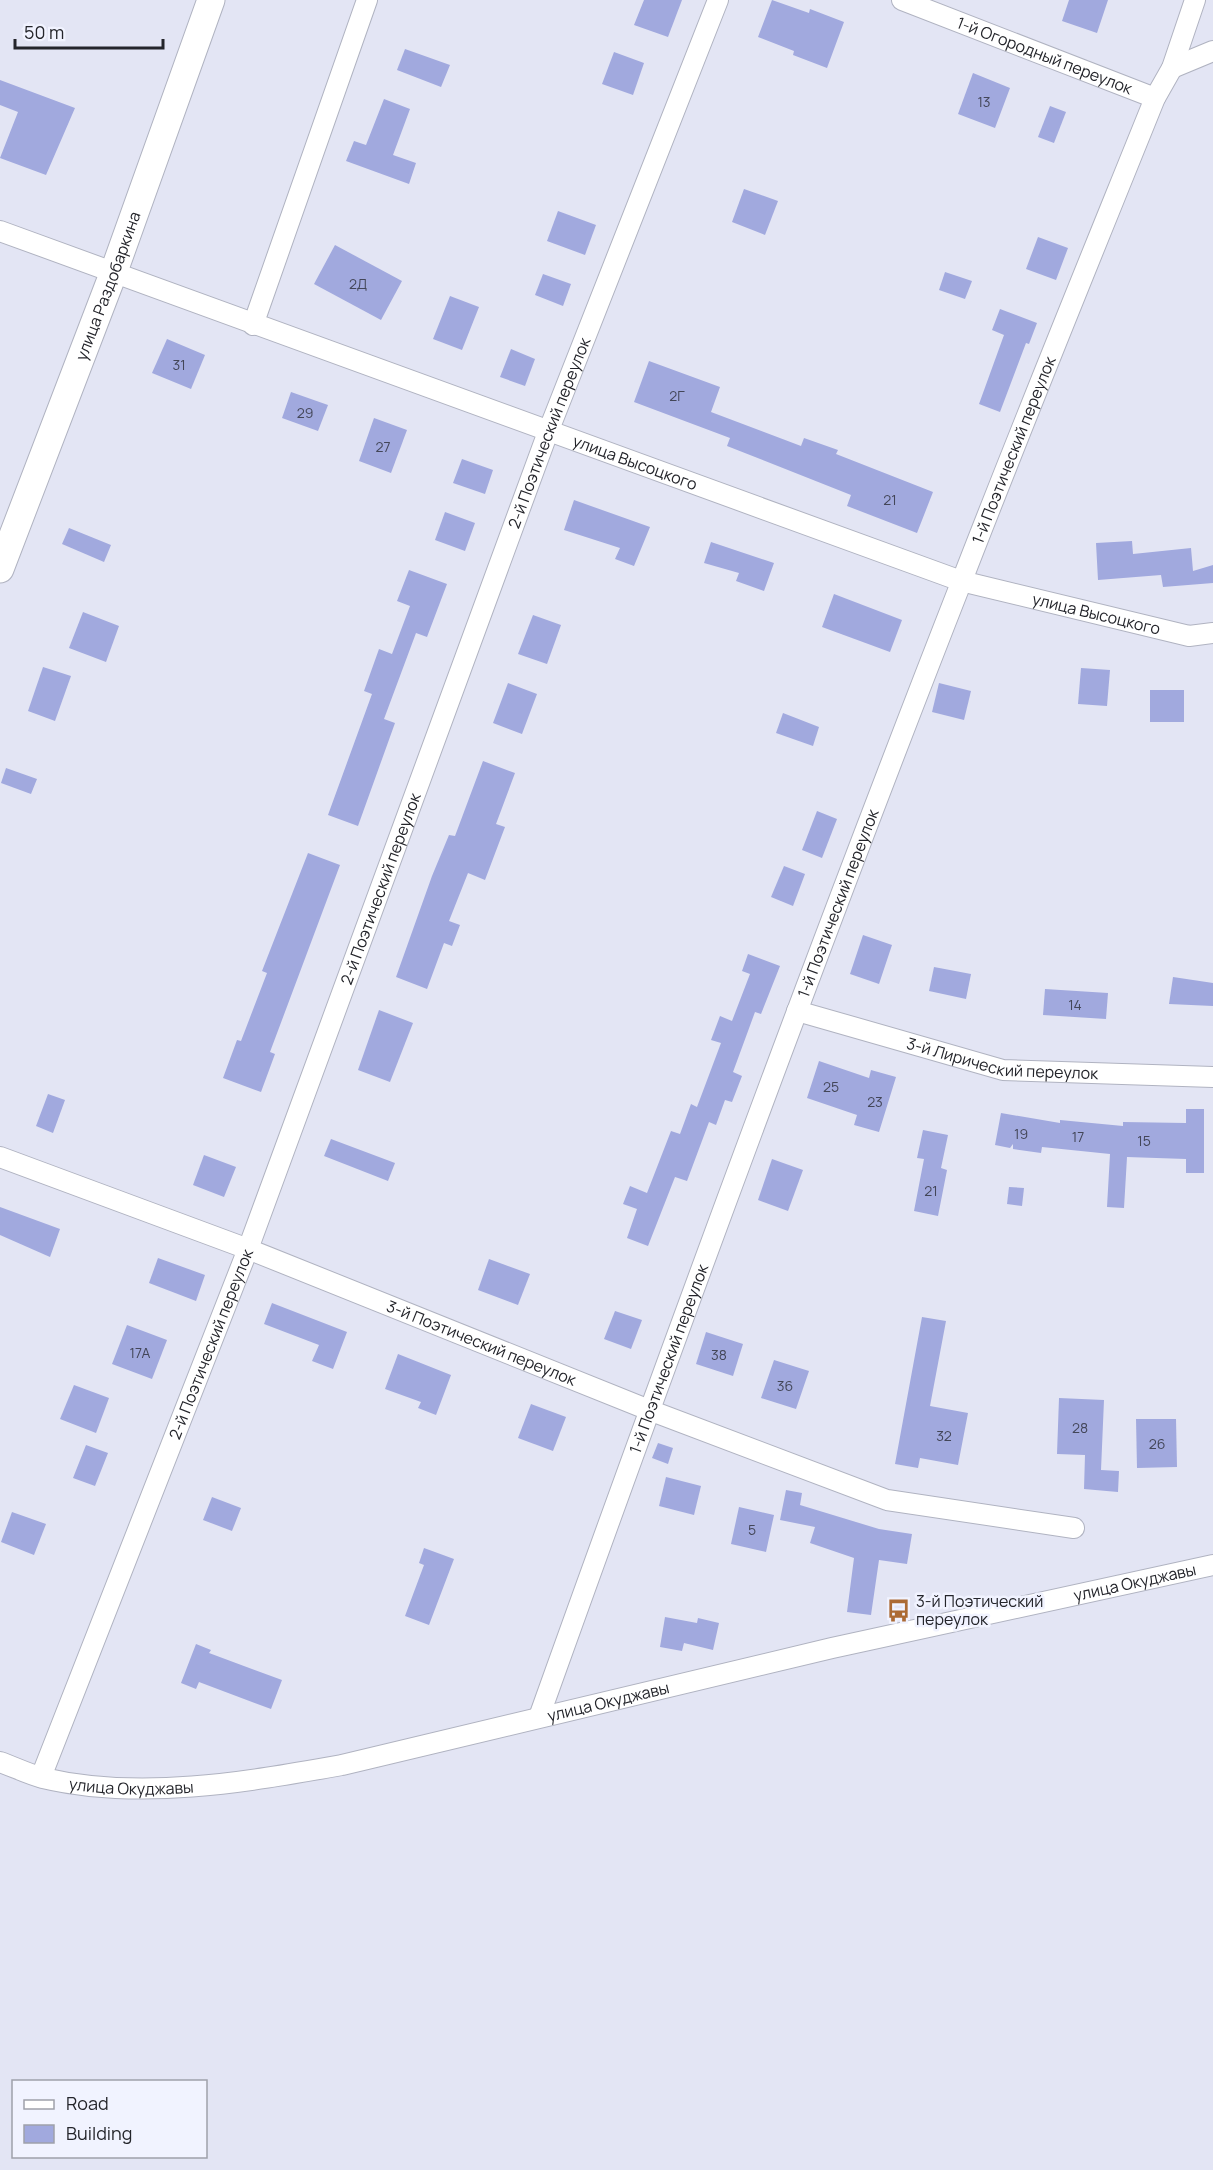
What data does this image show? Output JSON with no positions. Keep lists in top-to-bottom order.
{
  "streets": {
    "street": [
      "1-й Огородный переулок",
      "улица Раздобаркина",
      "2-й Поэтический переулок",
      "1-й Поэтический переулок",
      "улица Высоцкого",
      "3-й Лирический переулок",
      "3-й Поэтический переулок",
      "улица Окуджавы"
    ]
  },
  "crossings": [
    ["1-й Огородный переулок", "1-й Поэтический переулок"],
    ["улица Раздобаркина", "улица Высоцкого"],
    ["2-й Поэтический переулок", "улица Высоцкого"],
    ["2-й Поэтический переулок", "3-й Поэтический переулок"],
    ["2-й Поэтический переулок", "улица Окуджавы"],
    ["1-й Поэтический переулок", "улица Высоцкого"],
    ["1-й Поэтический переулок", "3-й Лирический переулок"],
    ["1-й Поэтический переулок", "3-й Поэтический переулок"],
    ["1-й Поэтический переулок", "улица Окуджавы"]
  ],
  "places": {
    "bus stop": ["3-й Поэтический переулок"]
  },
  "house_numbers": [
    "13",
    "2Д",
    "31",
    "2Г",
    "29",
    "27",
    "21",
    "14",
    "25",
    "23",
    "19",
    "17",
    "15",
    "21",
    "17А",
    "38",
    "36",
    "28",
    "32",
    "26",
    "5"
  ],
  "legend": ["Road", "Building"],
  "scale_bar": "50 m"
}
